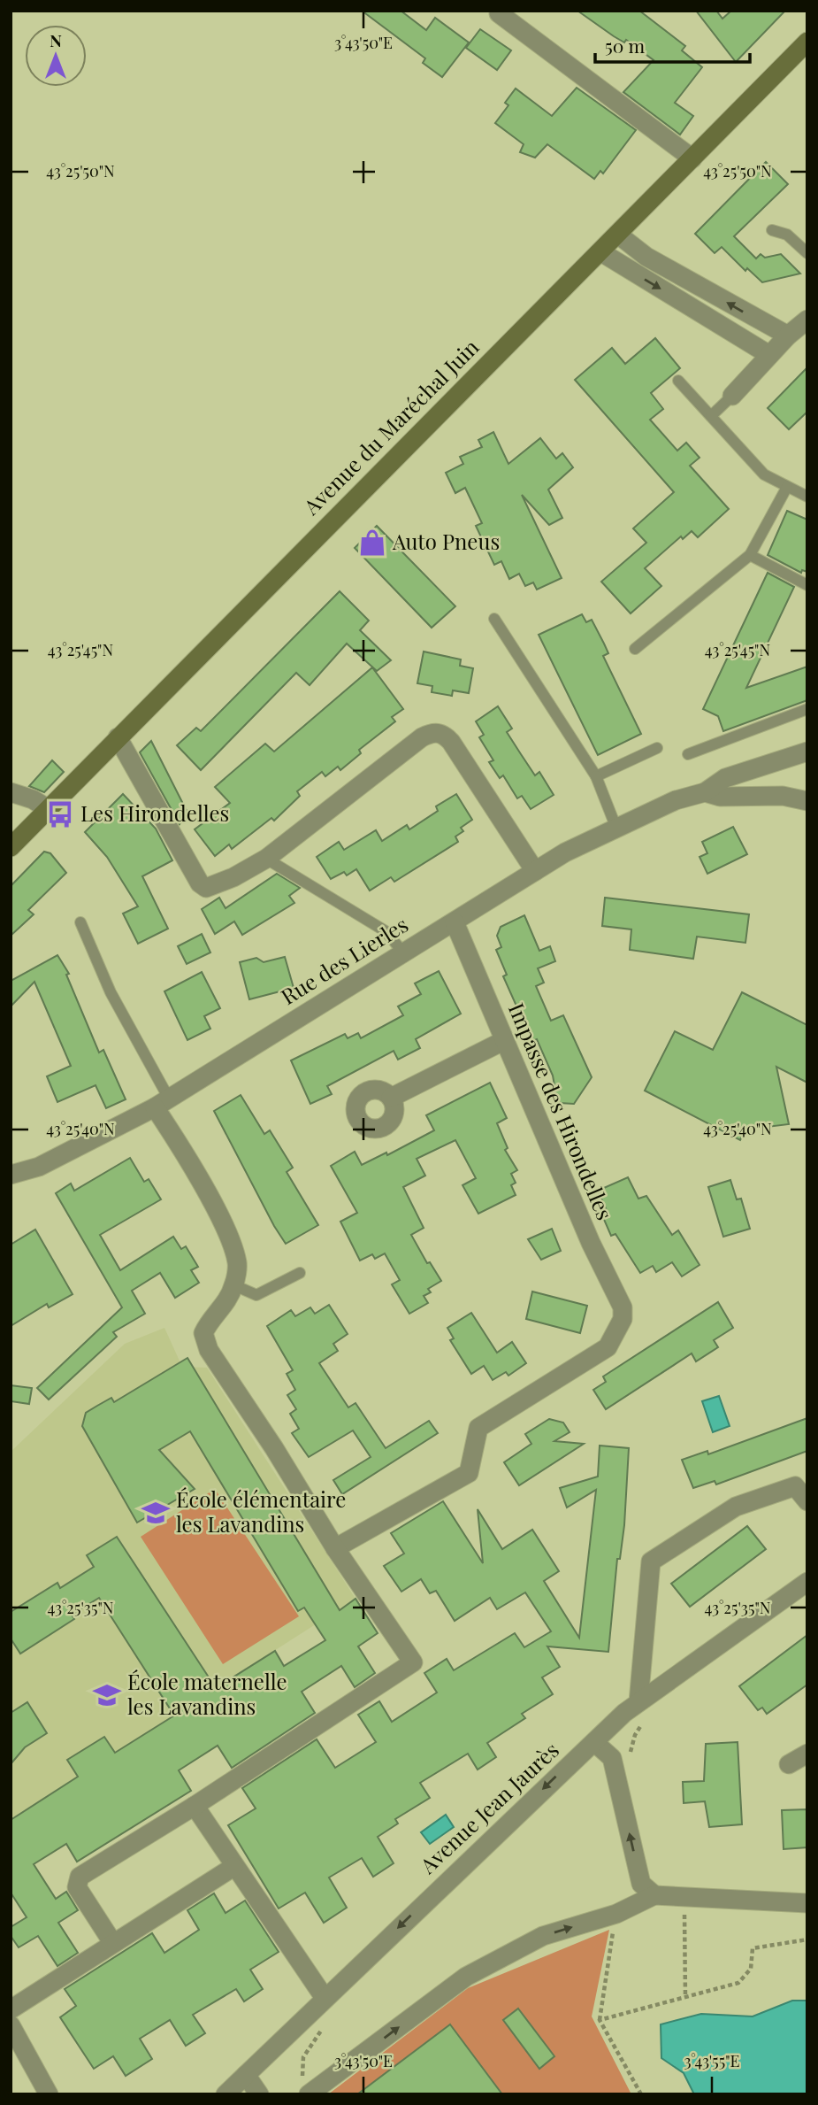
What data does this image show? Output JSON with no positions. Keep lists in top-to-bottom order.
{
  "streets": {
    "main road": ["Avenue du Maréchal Juin"],
    "street": ["Rue des Lierles", "Impasse des Hirondelles", "Avenue Jean Jaurès"]
  },
  "crossings": [
    ["Rue des Lierles", "Impasse des Hirondelles"]
  ],
  "places": {
    "shop": ["Auto Pneus"],
    "bus stop": ["Les Hirondelles"],
    "school or university": ["École élémentaire les Lavandins", "École maternelle les Lavandins"]
  },
  "scale_bar": "50 m",
  "north": "top",
  "coordinates": [
    "3°43'50\"E",
    "43°25'50\"N",
    "43°25'45\"N",
    "43°25'40\"N",
    "43°25'35\"N",
    "3°43'55\"E"
  ]
}
